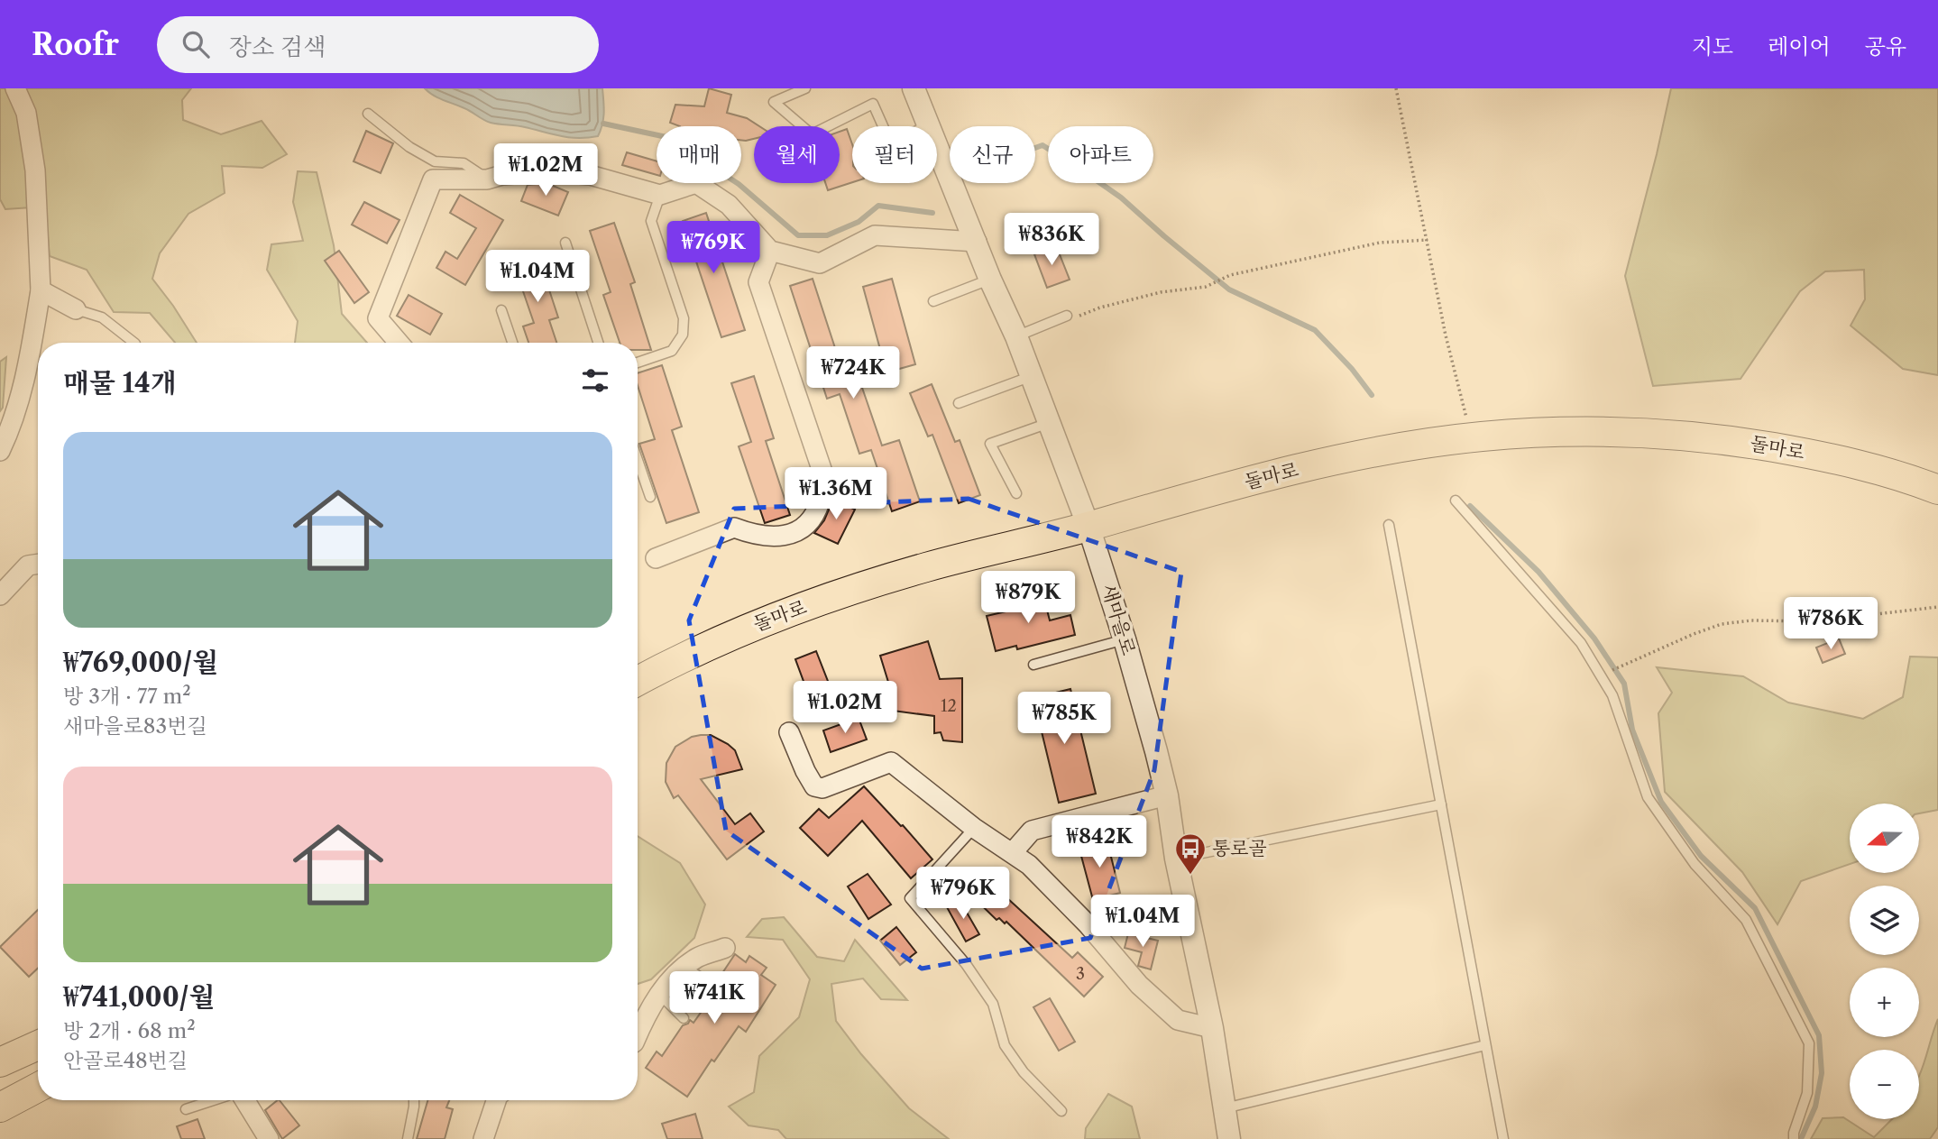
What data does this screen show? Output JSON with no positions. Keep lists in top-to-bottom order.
{
  "streets": {
    "main road": ["돌마로"],
    "street": ["새마을로"]
  },
  "crossings": [
    ["돌마로", "새마을로"]
  ],
  "places": {
    "bus stop": ["통로골"]
  },
  "house_numbers": ["12", "3"],
  "north": "left",
  "page": {
    "header": "Roofr",
    "search": "장소 검색",
    "nav": ["지도", "레이어", "공유"],
    "chip": [
      "매매",
      "월세",
      "필터",
      "신규",
      "아파트"
    ],
    "price": [
      "₩1.02M",
      "₩836K",
      "₩769K",
      "₩1.04M",
      "₩724K",
      "₩1.36M",
      "₩879K",
      "₩786K",
      "₩1.02M",
      "₩785K",
      "₩842K",
      "₩796K",
      "₩1.04M",
      "₩741K"
    ],
    "heading": "매물 14개",
    "list": [
      {
        "name": "₩769,000/월",
        "note": "방 3개 · 77 m² · 새마을로83번길"
      },
      {
        "name": "₩741,000/월",
        "note": "방 2개 · 68 m² · 안골로48번길"
      }
    ],
    "map_buttons": ["+", "−"]
  }
}
